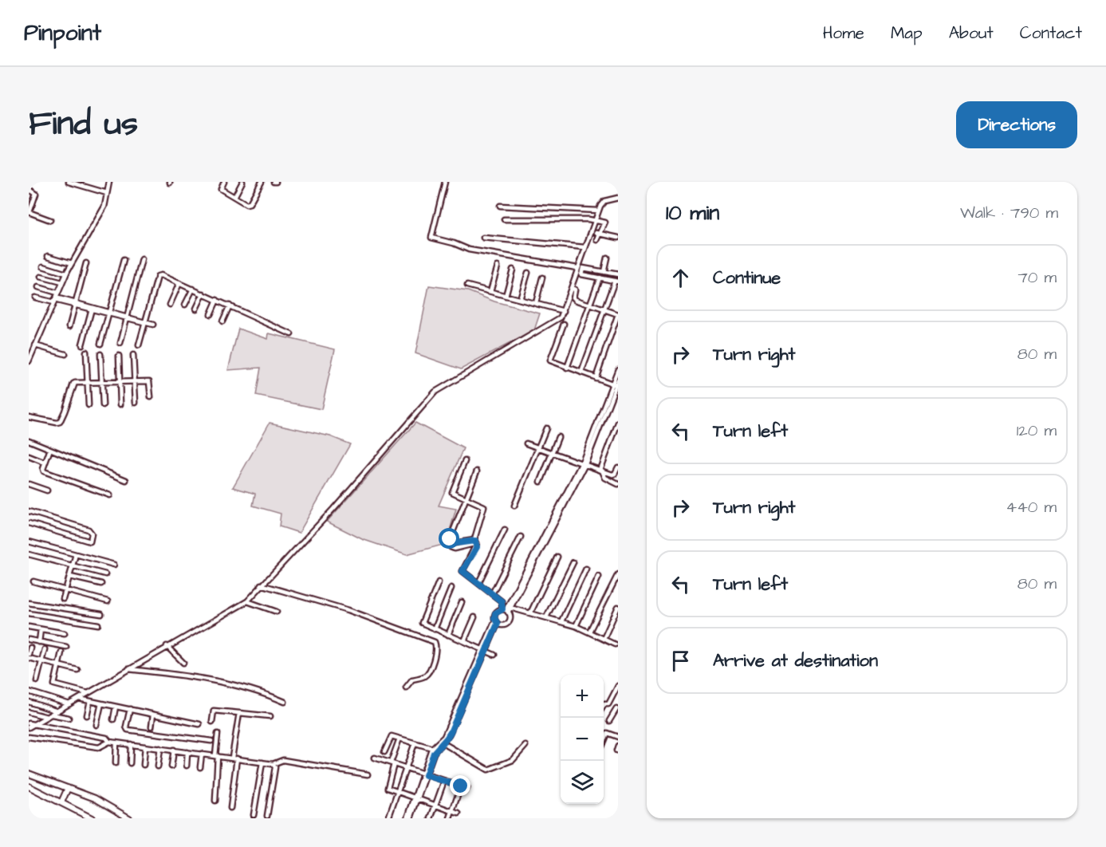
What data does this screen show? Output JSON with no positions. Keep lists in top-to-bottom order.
{
  "page": {
    "header": "Pinpoint",
    "nav": [
      "Home",
      "Map",
      "About",
      "Contact"
    ],
    "title": "Find us",
    "buttons": "Directions",
    "heading": ["10 min", "Walk · 790 m"],
    "list": [
      ["Continue", "70 m"],
      ["Turn right", "80 m"],
      ["Turn left", "120 m"],
      ["Turn right", "440 m"],
      ["Turn left", "80 m"],
      "Arrive at destination"
    ],
    "map_buttons": ["+", "−"]
  }
}
